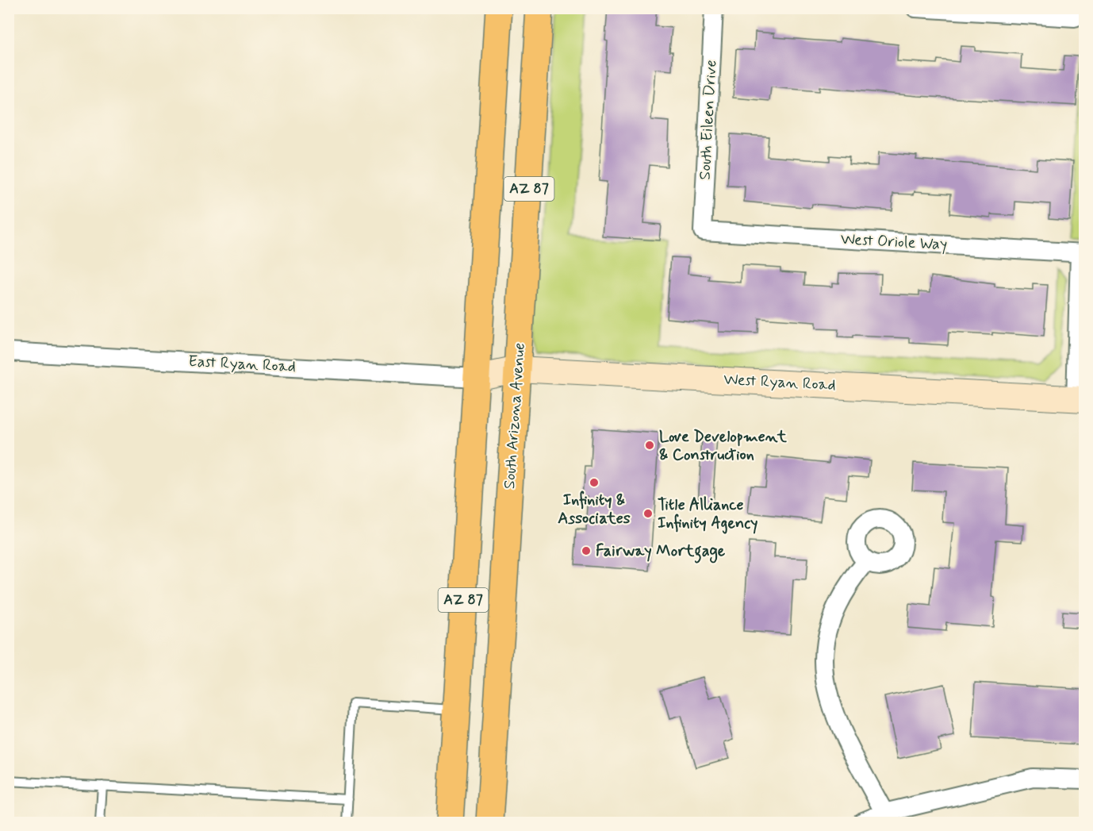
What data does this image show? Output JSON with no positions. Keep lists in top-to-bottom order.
{
  "streets": {
    "main road": ["AZ 87", "South Arizona Avenue"],
    "street": [
      "South Eileen Drive",
      "West Oriole Way",
      "East Ryan Road",
      "West Ryan Road"
    ]
  },
  "crossings": [
    ["South Eileen Drive", "West Oriole Way"],
    ["AZ 87", "East Ryan Road"],
    ["AZ 87", "West Ryan Road"],
    ["East Ryan Road", "West Ryan Road"],
    ["West Ryan Road", "South Arizona Avenue"]
  ],
  "places": [
    "Love Development & Construction",
    "Infinity & Associates",
    "Title Alliance Infinity Agency",
    "Fairway Mortgage"
  ]
}
